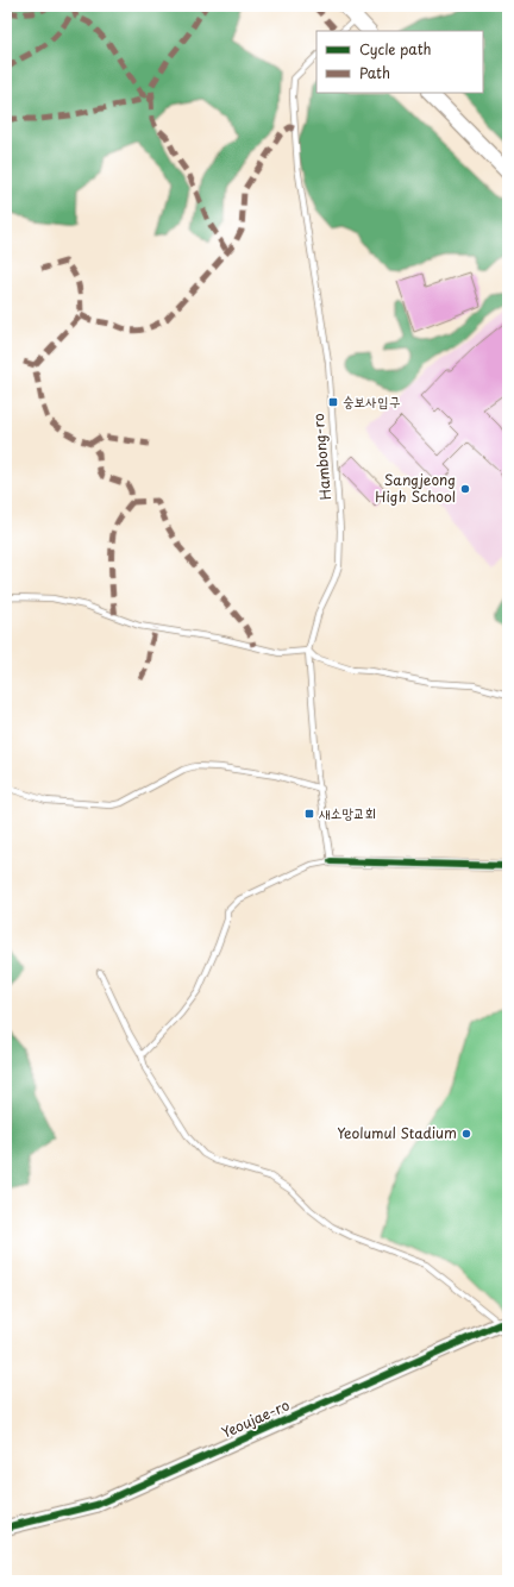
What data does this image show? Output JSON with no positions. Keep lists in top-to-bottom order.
{
  "streets": {
    "street": ["Yeoujae-ro"],
    "lane": ["Hambong-ro"]
  },
  "places": {
    "transit": ["숭보사입구", "새소망교회"],
    "other": ["Sangjeong High School", "Yeolumul Stadium"]
  },
  "legend": ["Cycle path", "Path"]
}
